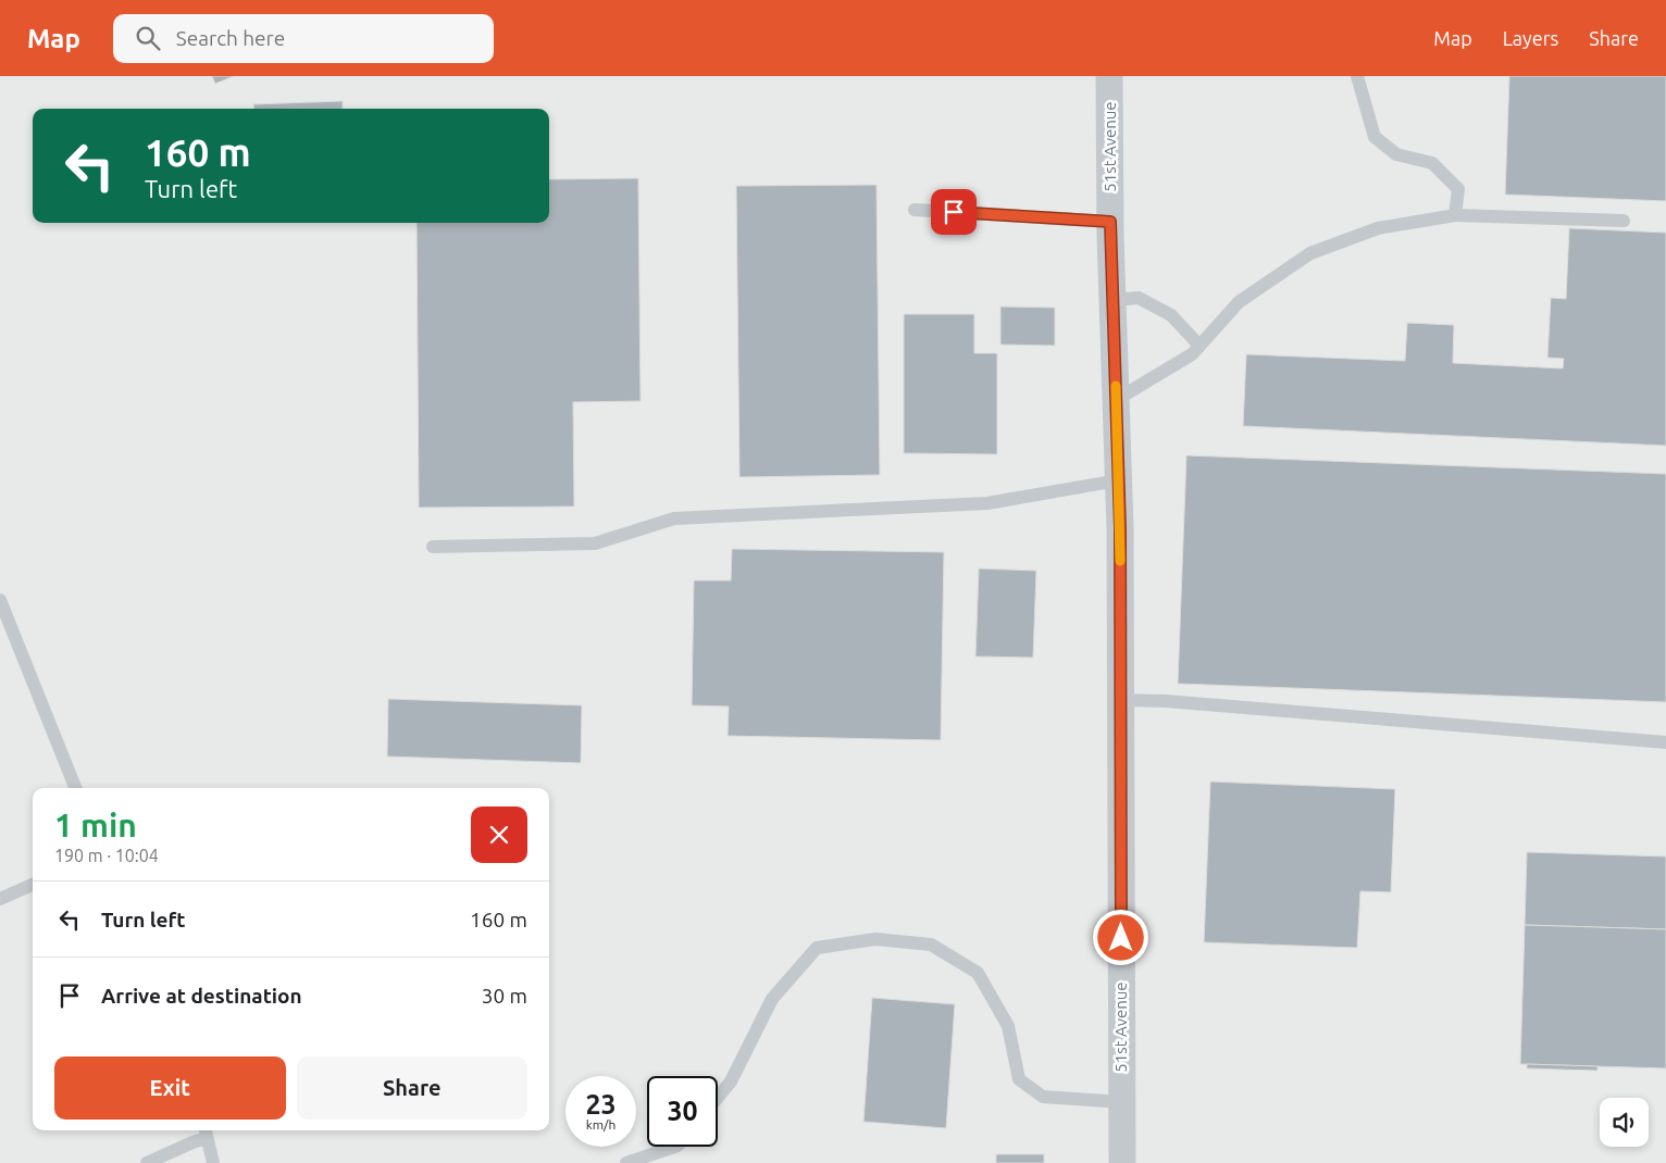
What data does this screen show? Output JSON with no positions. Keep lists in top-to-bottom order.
{
  "streets": {
    "street": ["51st Avenue"]
  },
  "page": {
    "header": "Map",
    "search": "Search here",
    "nav": ["Map", "Layers", "Share"],
    "turn": ["160 m", "Turn left"],
    "heading": ["1 min", "190 m · 10:04"],
    "list": [
      {
        "name": "Turn left",
        "value": "160 m"
      },
      {
        "name": "Arrive at destination",
        "value": "30 m"
      }
    ],
    "buttons": ["Exit", "Share"],
    "speed": "23 km/h",
    "limit": "30"
  }
}
